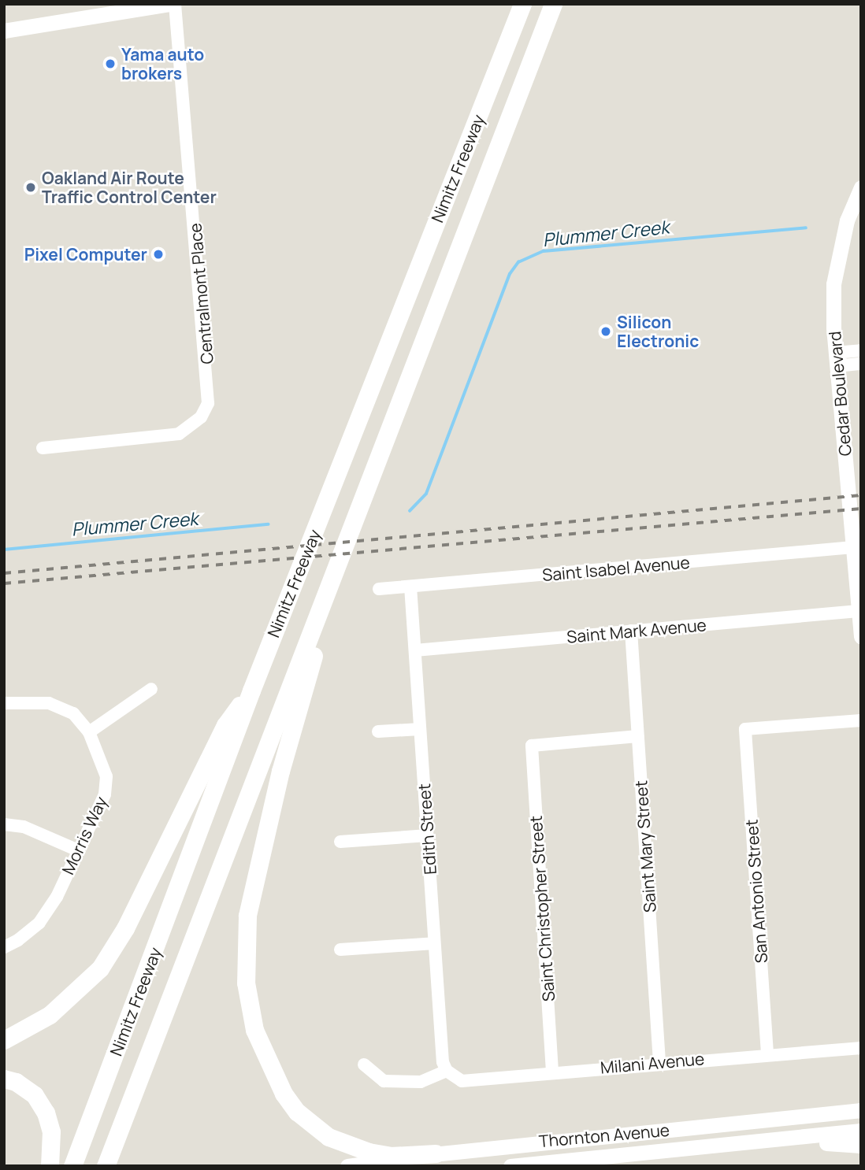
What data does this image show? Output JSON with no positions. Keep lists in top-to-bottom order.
{
  "streets": {
    "highway": ["Nimitz Freeway"],
    "main road": ["Cedar Boulevard", "Thornton Avenue"],
    "street": [
      "Centralmont Place",
      "Saint Isabel Avenue",
      "Saint Mark Avenue",
      "Edith Street",
      "Morris Way",
      "Saint Mary Street",
      "San Antonio Street",
      "Saint Christopher Street",
      "Milani Avenue"
    ]
  },
  "crossings": [
    ["Cedar Boulevard", "Saint Isabel Avenue"],
    ["Cedar Boulevard", "Saint Mark Avenue"],
    ["Saint Isabel Avenue", "Edith Street"],
    ["Saint Mark Avenue", "Edith Street"],
    ["Saint Mark Avenue", "Saint Mary Street"],
    ["Edith Street", "Milani Avenue"],
    ["Saint Mary Street", "Saint Christopher Street"],
    ["Saint Mary Street", "Milani Avenue"],
    ["San Antonio Street", "Milani Avenue"],
    ["Saint Christopher Street", "Milani Avenue"]
  ],
  "water": ["Plummer Creek"],
  "places": [
    "Yama auto brokers",
    "Oakland Air Route Traffic Control Center",
    "Pixel Computer",
    "Silicon Electronic"
  ]
}
